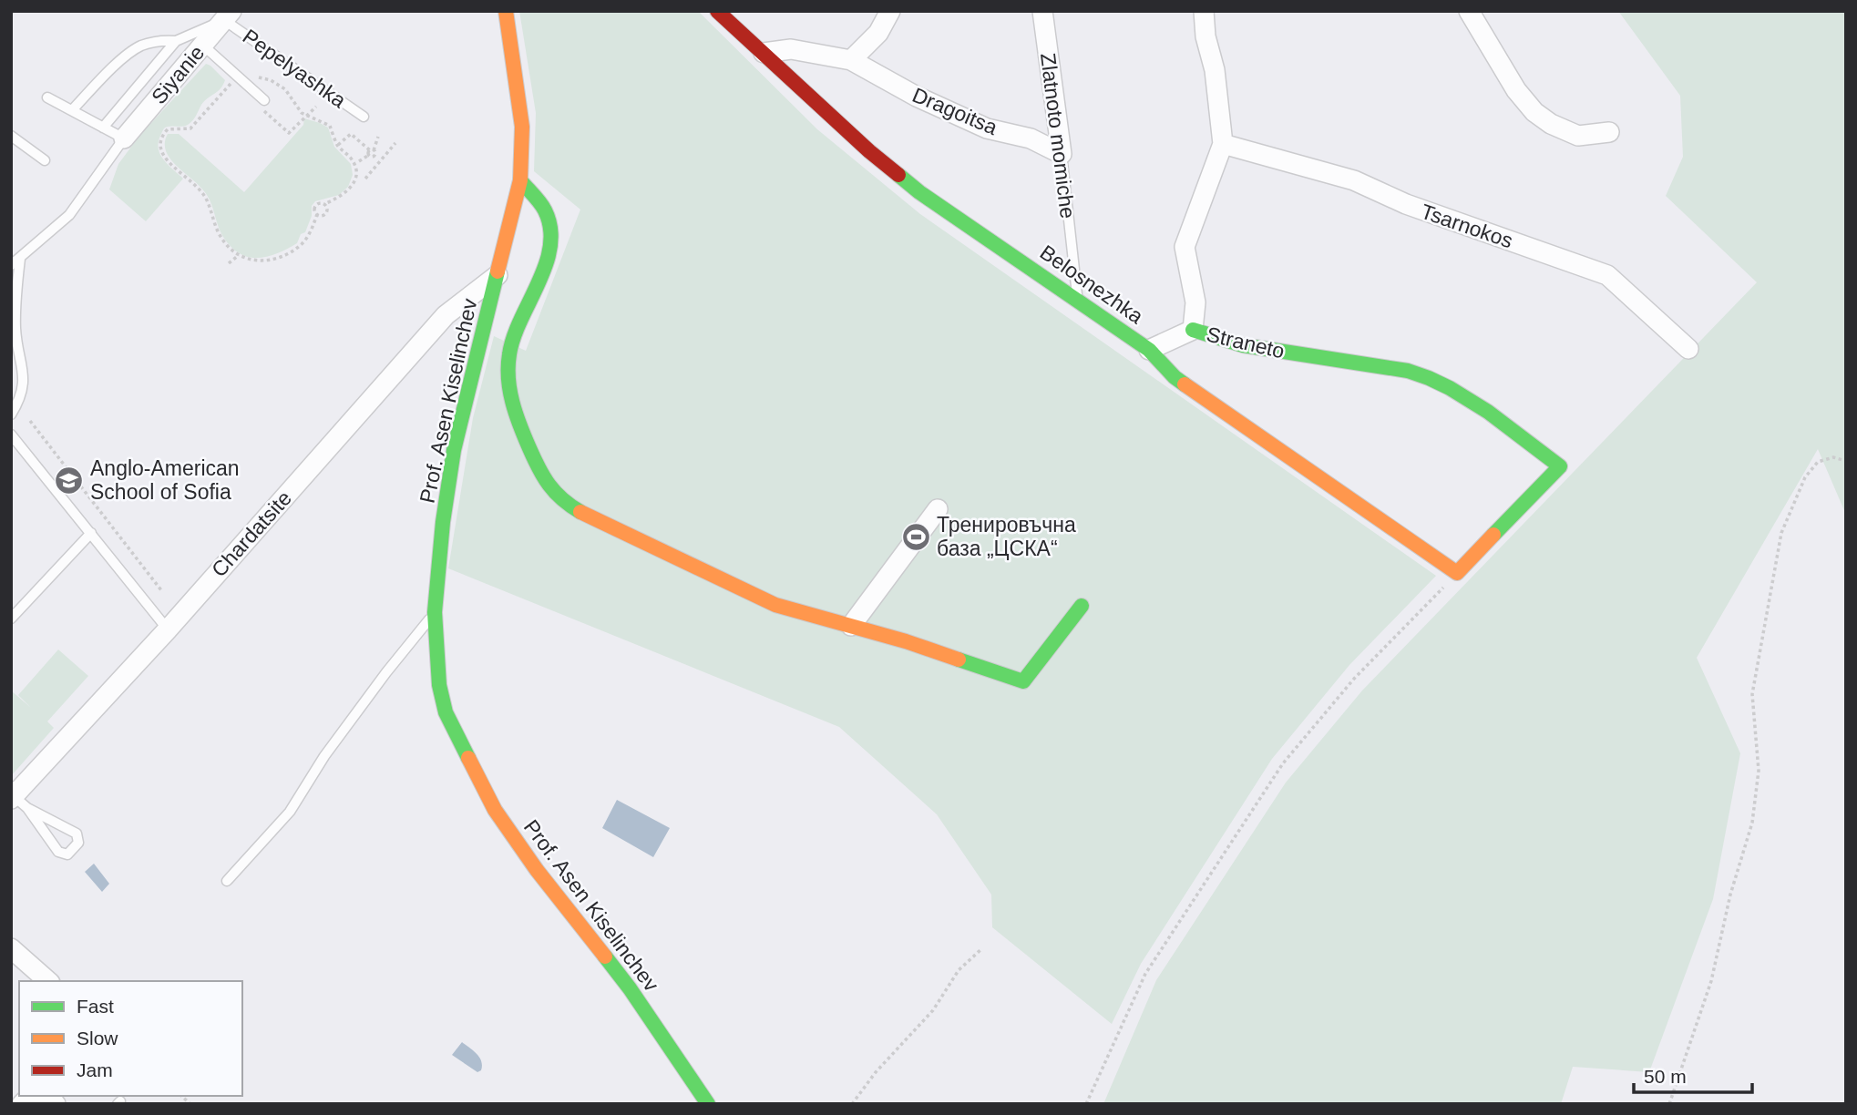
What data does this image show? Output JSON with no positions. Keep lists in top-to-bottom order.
{
  "streets": {
    "street": [
      "Siyanie",
      "Dragoitsa",
      "Zlatnoto momiche",
      "Tsarnokos",
      "Belosnezhka",
      "Straneto",
      "Prof. Asen Kiselinchev",
      "Chardatsite"
    ],
    "lane": ["Pepelyashka"]
  },
  "crossings": [
    ["Pepelyashka", "Siyanie"],
    ["Dragoitsa", "Zlatnoto momiche"],
    ["Dragoitsa", "Belosnezhka"],
    ["Zlatnoto momiche", "Belosnezhka"],
    ["Tsarnokos", "Straneto"],
    ["Belosnezhka", "Straneto"],
    ["Prof. Asen Kiselinchev", "Chardatsite"]
  ],
  "places": {
    "school or university": ["Anglo-American School of Sofia"],
    "sports": ["Тренировъчна база „ЦСКА“"]
  },
  "legend": ["Fast", "Slow", "Jam"],
  "scale_bar": "50 m"
}
